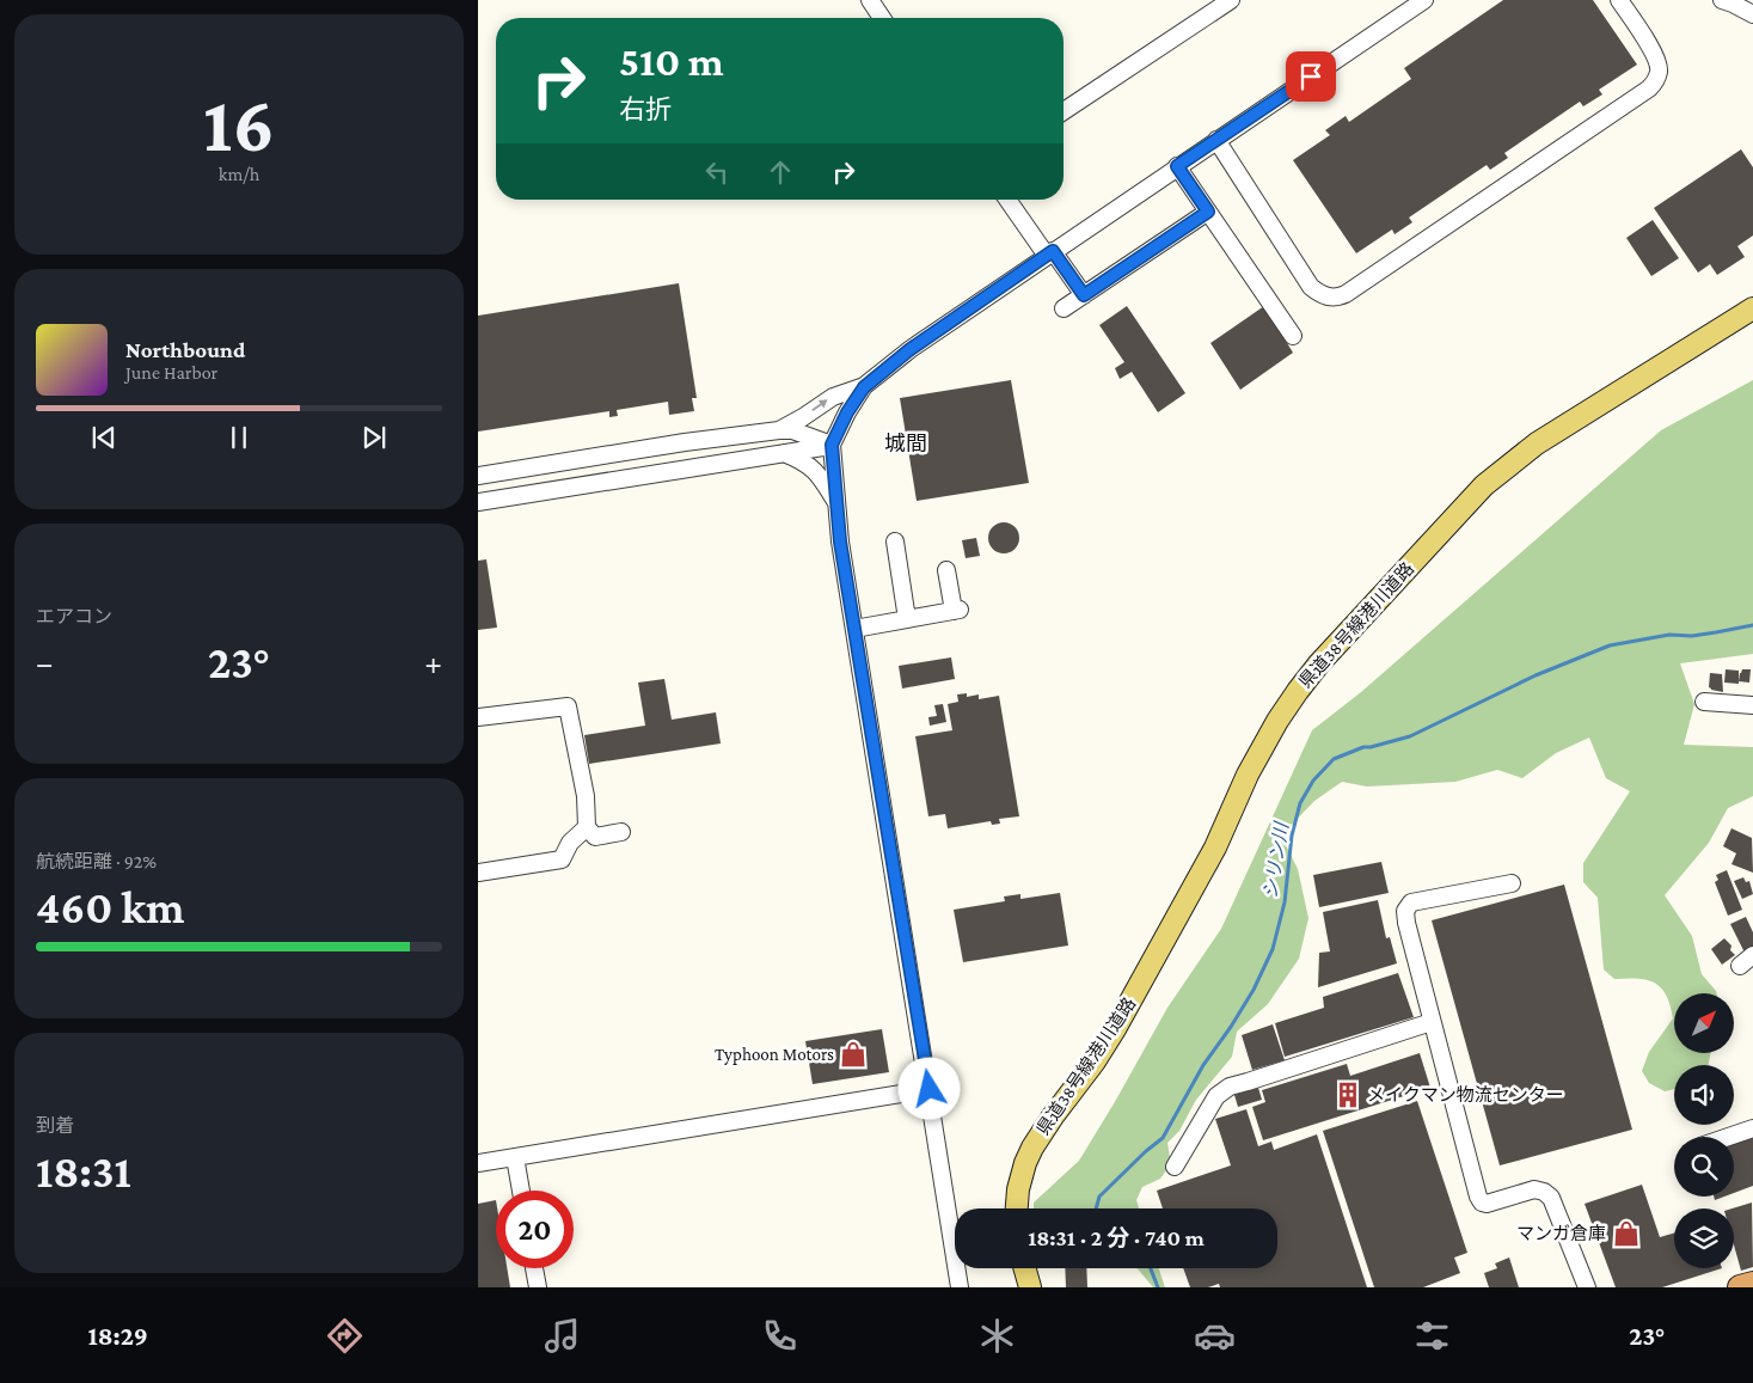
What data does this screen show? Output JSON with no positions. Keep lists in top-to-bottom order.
{
  "streets": {
    "main road": ["県道38号線港川道路"]
  },
  "districts": ["城間"],
  "water": ["シリン川"],
  "places": {
    "shop": ["Typhoon Motors", "マンガ倉庫"],
    "building": ["メイクマン物流センター"]
  },
  "north": "top right",
  "page": {
    "tile": [
      ["16", "km/h"],
      "エアコン",
      ["航続距離 · 92%", "460 km"],
      ["到着", "18:31"]
    ],
    "turn": ["510 m", "右折"],
    "song": ["Northbound", "June Harbor"],
    "heat": ["−", "23°", "+"],
    "limit": "20",
    "trip": "18:31 · 2 分 · 740 m",
    "tabs": ["18:29", "23°"]
  }
}
